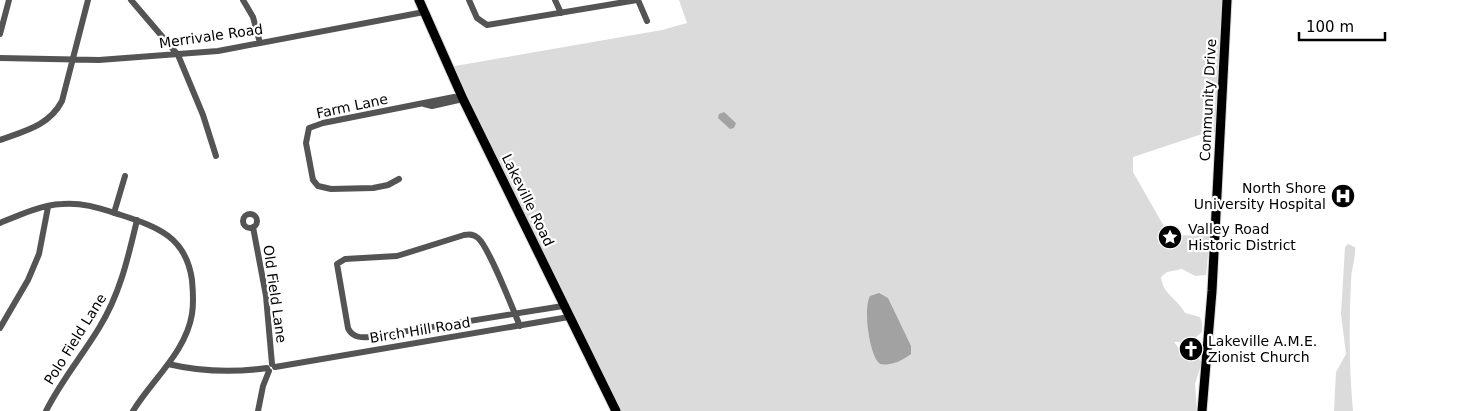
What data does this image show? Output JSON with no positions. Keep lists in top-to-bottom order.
{
  "streets": {
    "main road": ["Community Drive", "Lakeville Road"],
    "street": [
      "Merrivale Road",
      "Farm Lane",
      "Old Field Lane",
      "Birch Hill Road",
      "Polo Field Lane"
    ]
  },
  "crossings": [
    ["Merrivale Road", "Lakeville Road"],
    ["Farm Lane", "Lakeville Road"],
    ["Lakeville Road", "Birch Hill Road"],
    ["Old Field Lane", "Birch Hill Road"]
  ],
  "places": {
    "hospital": ["North Shore University Hospital"],
    "place": ["Valley Road Historic District"],
    "church": ["Lakeville A.M.E. Zionist Church"]
  },
  "scale_bar": "100 m"
}
